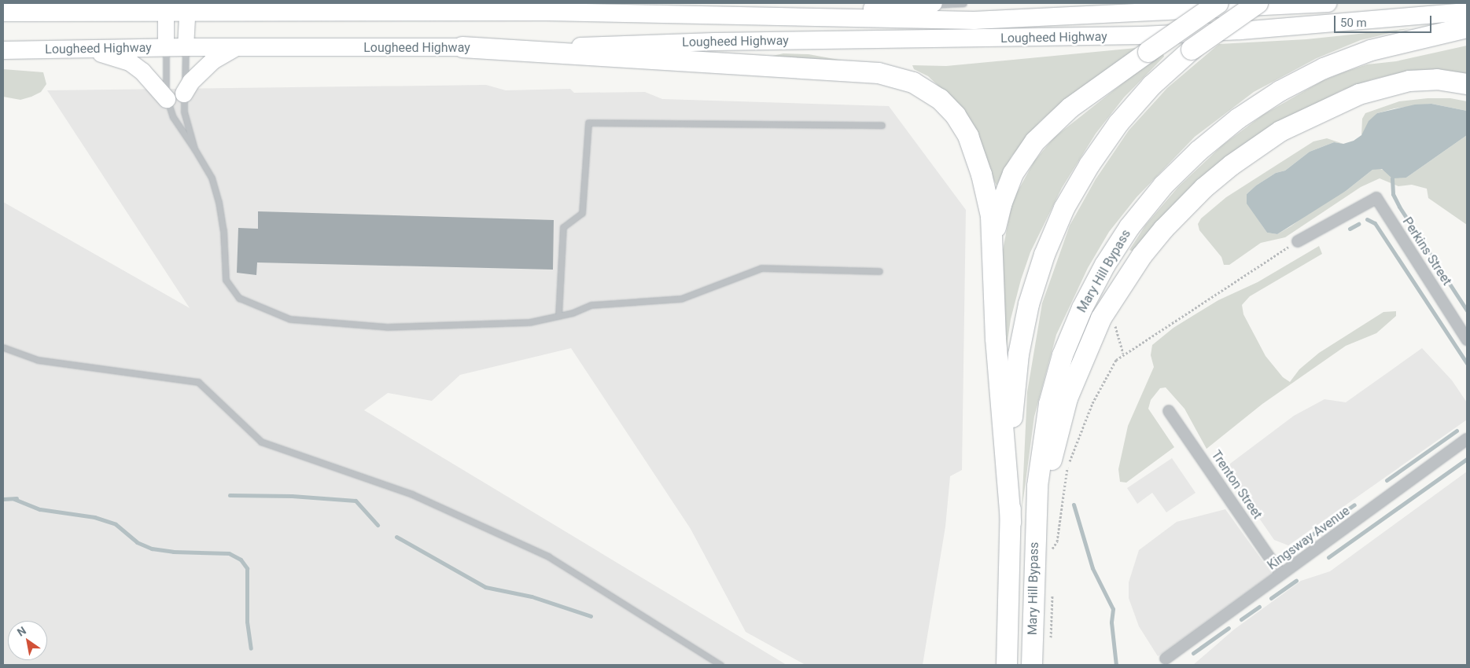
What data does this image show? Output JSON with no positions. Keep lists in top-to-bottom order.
{
  "streets": {
    "highway": ["Mary Hill Bypass"],
    "main road": ["Lougheed Highway"],
    "street": ["Perkins Street", "Trenton Street", "Kingsway Avenue"]
  },
  "crossings": [
    ["Trenton Street", "Kingsway Avenue"]
  ],
  "scale_bar": "50 m",
  "north": "top left"
}
